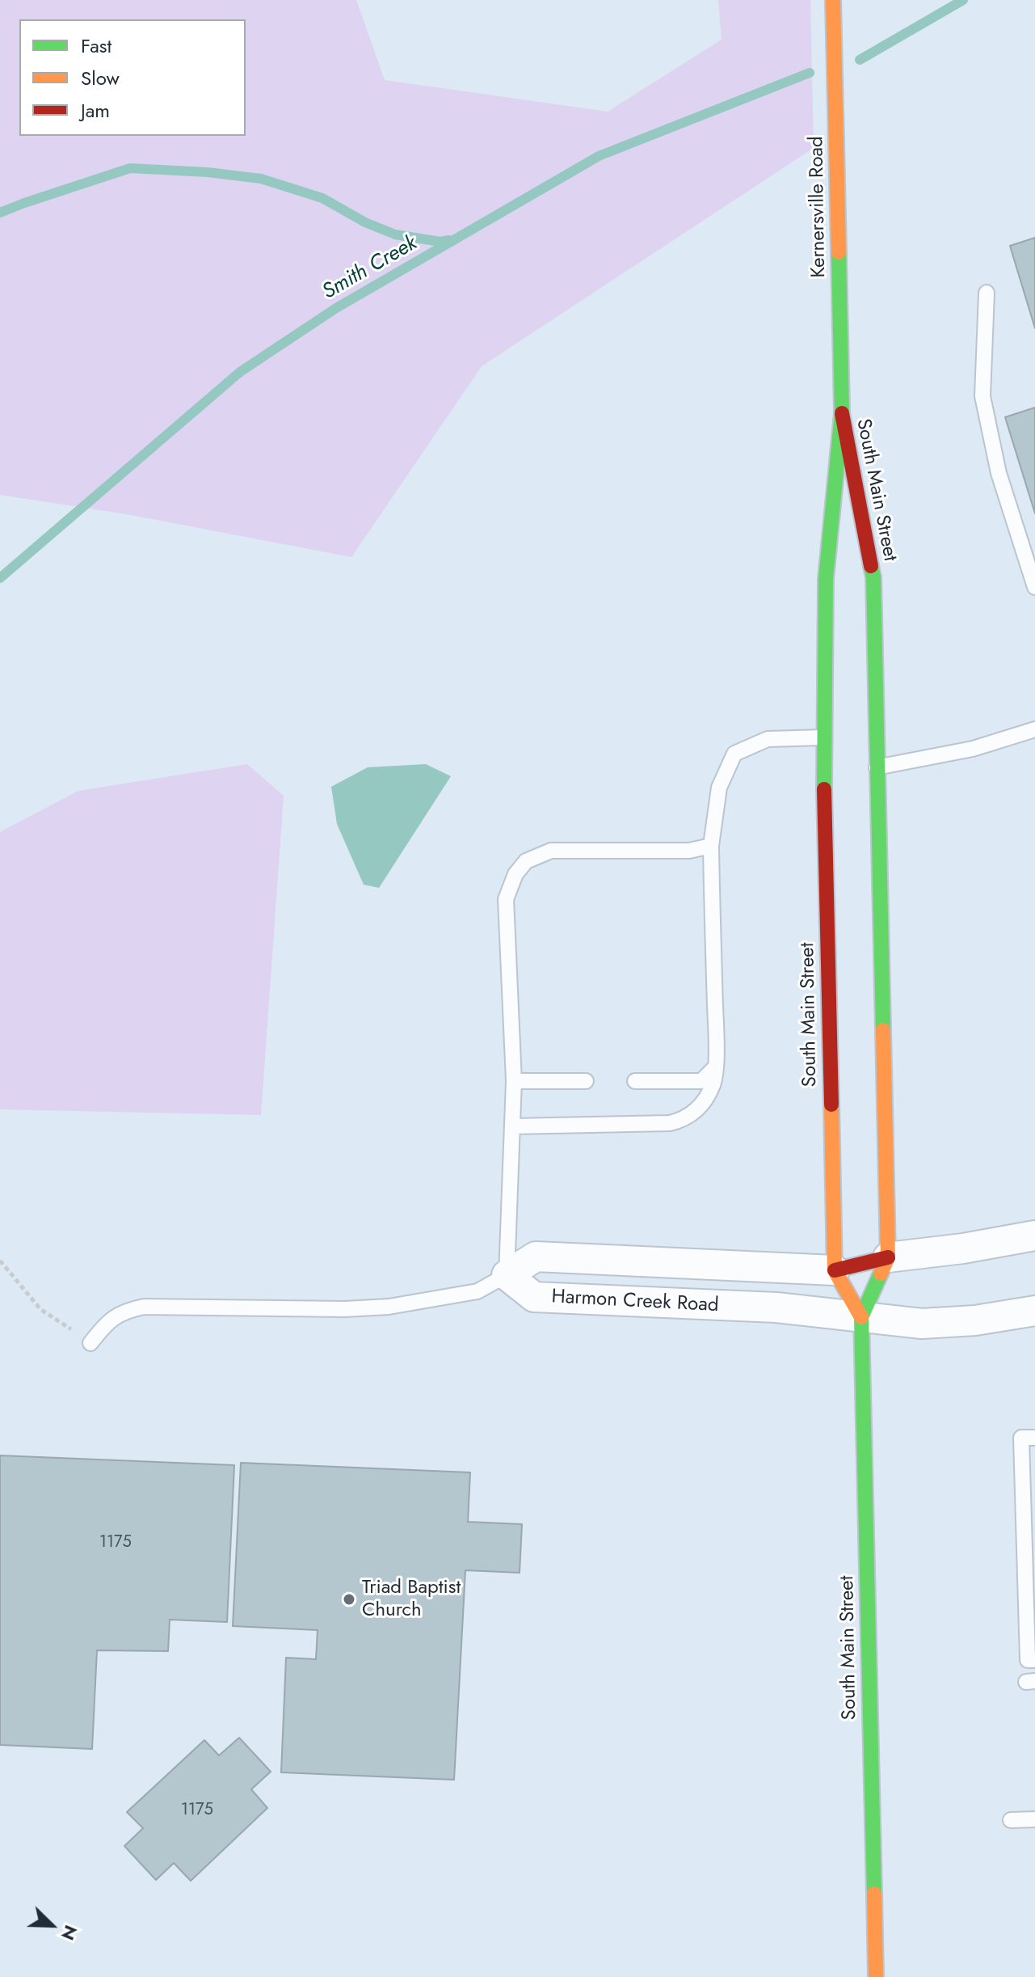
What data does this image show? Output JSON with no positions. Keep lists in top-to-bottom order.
{
  "streets": {
    "main road": ["Kernersville Road", "South Main Street", "Harmon Creek Road"]
  },
  "crossings": [
    ["Kernersville Road", "South Main Street"],
    ["South Main Street", "Harmon Creek Road"]
  ],
  "water": ["Smith Creek"],
  "places": ["Triad Baptist Church"],
  "house_numbers": ["1175", "1175"],
  "legend": ["Fast", "Slow", "Jam"],
  "north": "bottom right"
}
